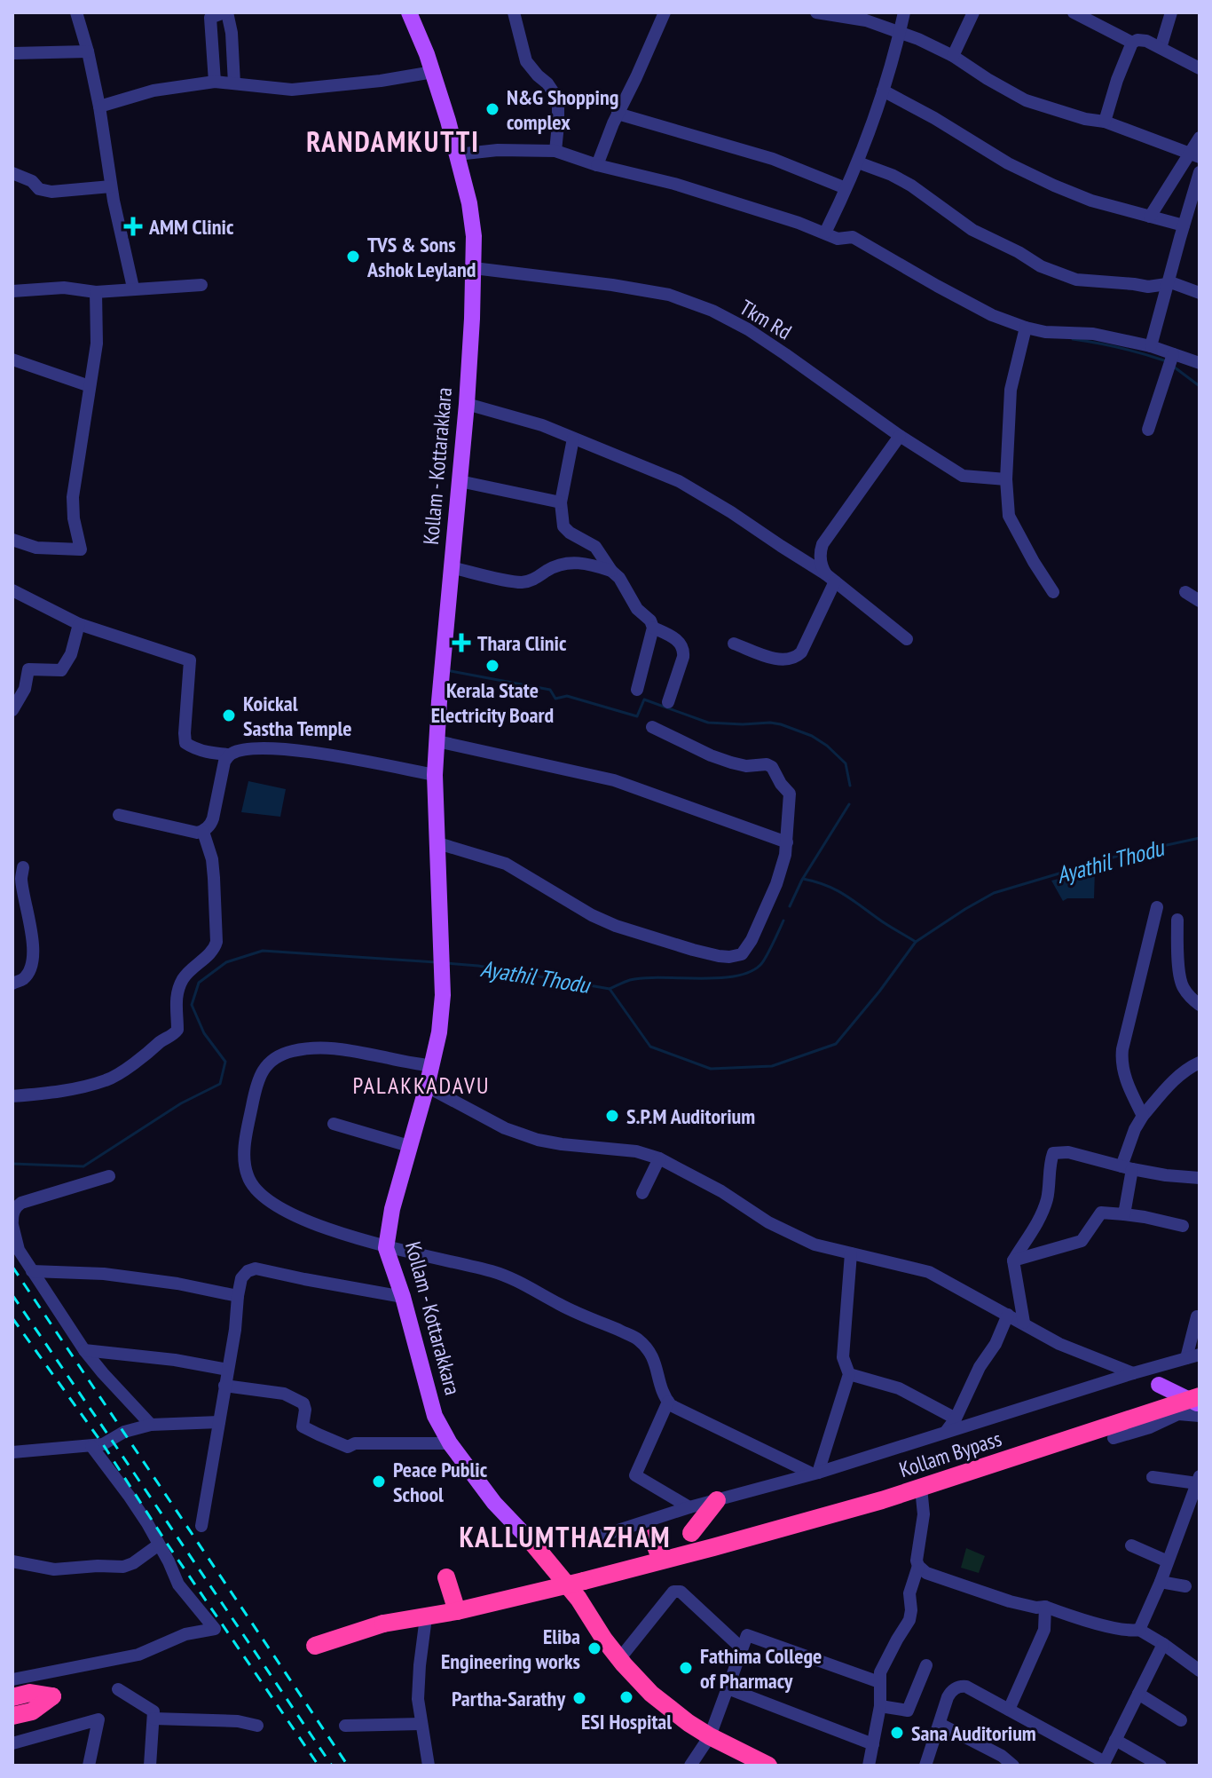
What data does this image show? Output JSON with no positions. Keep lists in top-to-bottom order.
{
  "streets": {
    "highway": ["Kollam Bypass"],
    "main road": ["Kollam - Kottarakkara"],
    "street": ["Tkm Rd"]
  },
  "crossings": [
    ["Tkm Rd", "Kollam - Kottarakkara"]
  ],
  "districts": ["RANDAMKUTTI", "PALAKKADAVU", "KALLUMTHAZHAM"],
  "water": ["Ayathil Thodu"],
  "places": {
    "other": [
      "N&G Shopping complex",
      "TVS & Sons Ashok Leyland",
      "Kerala State Electricity Board",
      "Koickal Sastha Temple",
      "S.P.M Auditorium",
      "Peace Public School",
      "Eliba Engineering works",
      "Fathima College of Pharmacy",
      "ESI Hospital",
      "Partha-Sarathy",
      "Sana Auditorium"
    ],
    "health": ["AMM Clinic", "Thara Clinic"]
  }
}
